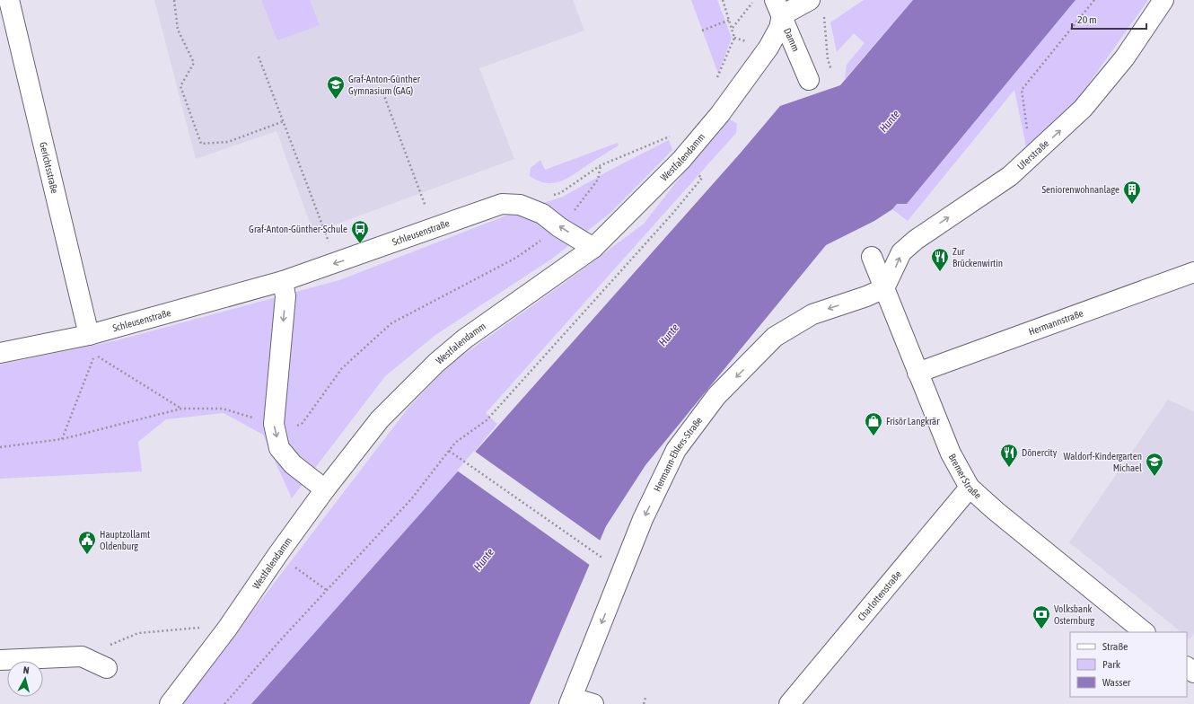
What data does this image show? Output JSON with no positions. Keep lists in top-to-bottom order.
{
  "streets": {
    "street": [
      "Damm",
      "Uferstraße",
      "Westfalendamm",
      "Gerichtsstraße",
      "Schleusenstraße",
      "Hermannstraße",
      "Hermann-Ehlers-Straße",
      "Bremer Straße",
      "Charlottenstraße"
    ]
  },
  "crossings": [
    ["Damm", "Westfalendamm"],
    ["Uferstraße", "Hermann-Ehlers-Straße"],
    ["Uferstraße", "Bremer Straße"],
    ["Westfalendamm", "Schleusenstraße"],
    ["Gerichtsstraße", "Schleusenstraße"],
    ["Hermannstraße", "Bremer Straße"],
    ["Hermann-Ehlers-Straße", "Bremer Straße"],
    ["Bremer Straße", "Charlottenstraße"]
  ],
  "one_way": ["Uferstraße", "Hermann-Ehlers-Straße"],
  "water": ["Hunte"],
  "places": {
    "school or university": ["Graf-Anton-Günther Gymnasium (GAG)", "Waldorf-Kindergarten Michael"],
    "building": ["Seniorenwohnanlage"],
    "bus stop": ["Graf-Anton-Günther-Schule"],
    "restaurant": ["Zur Brückenwirtin", "Dönercity"],
    "shop": ["Frisör Langkrär"],
    "public building": ["Hauptzollamt Oldenburg"],
    "bank": ["Volksbank Osternburg"]
  },
  "legend": ["Straße", "Park", "Wasser"],
  "scale_bar": "20 m",
  "north": "top"
}
